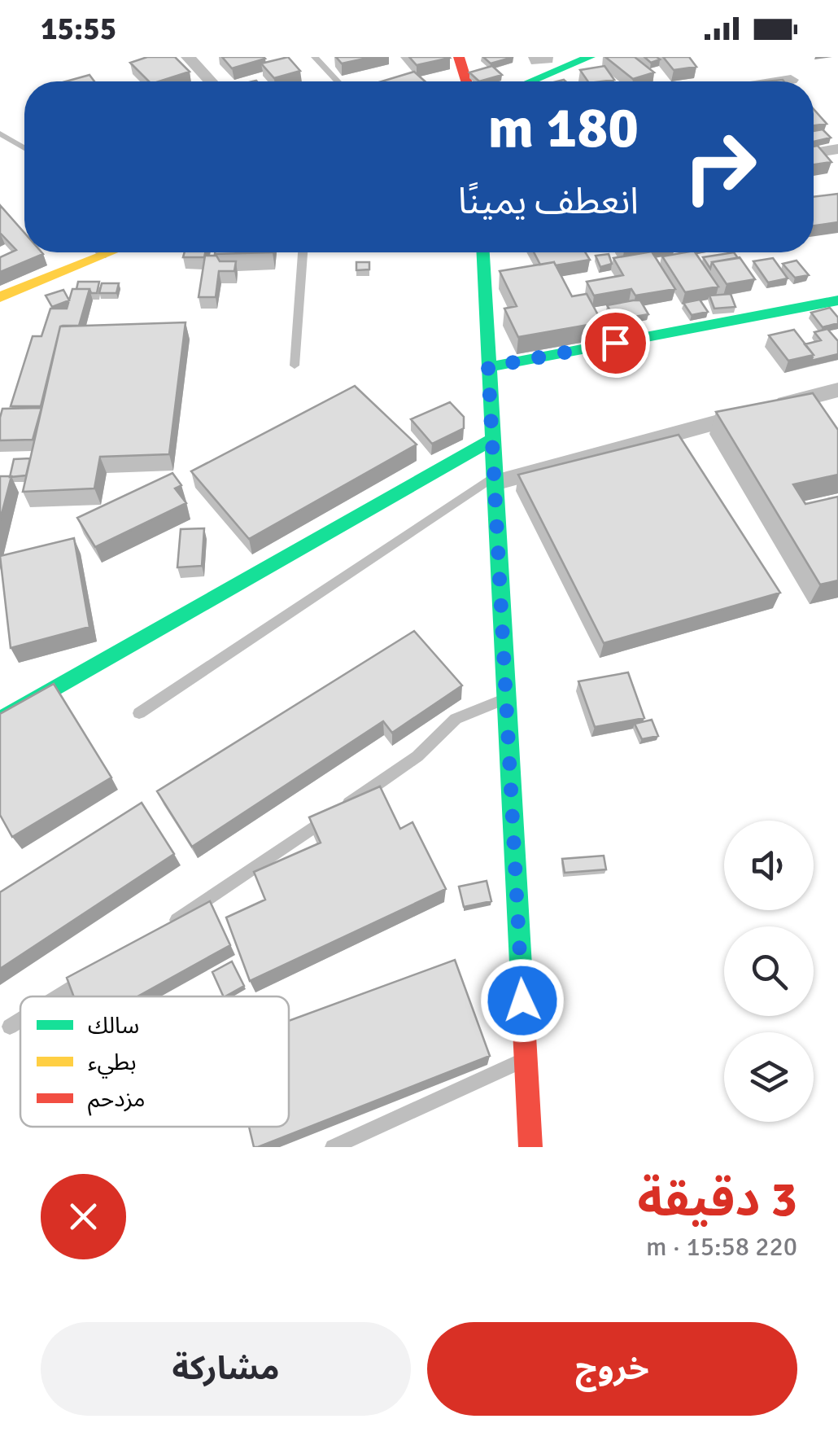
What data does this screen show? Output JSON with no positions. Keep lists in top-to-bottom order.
{
  "legend": ["سالك", "بطيء", "مزدحم"],
  "page": {
    "status": "15:55",
    "turn": ["180 m", "انعطف يمينًا"],
    "heading": ["3 دقيقة", "220 m · 15:58"],
    "buttons": ["خروج", "مشاركة"]
  }
}
